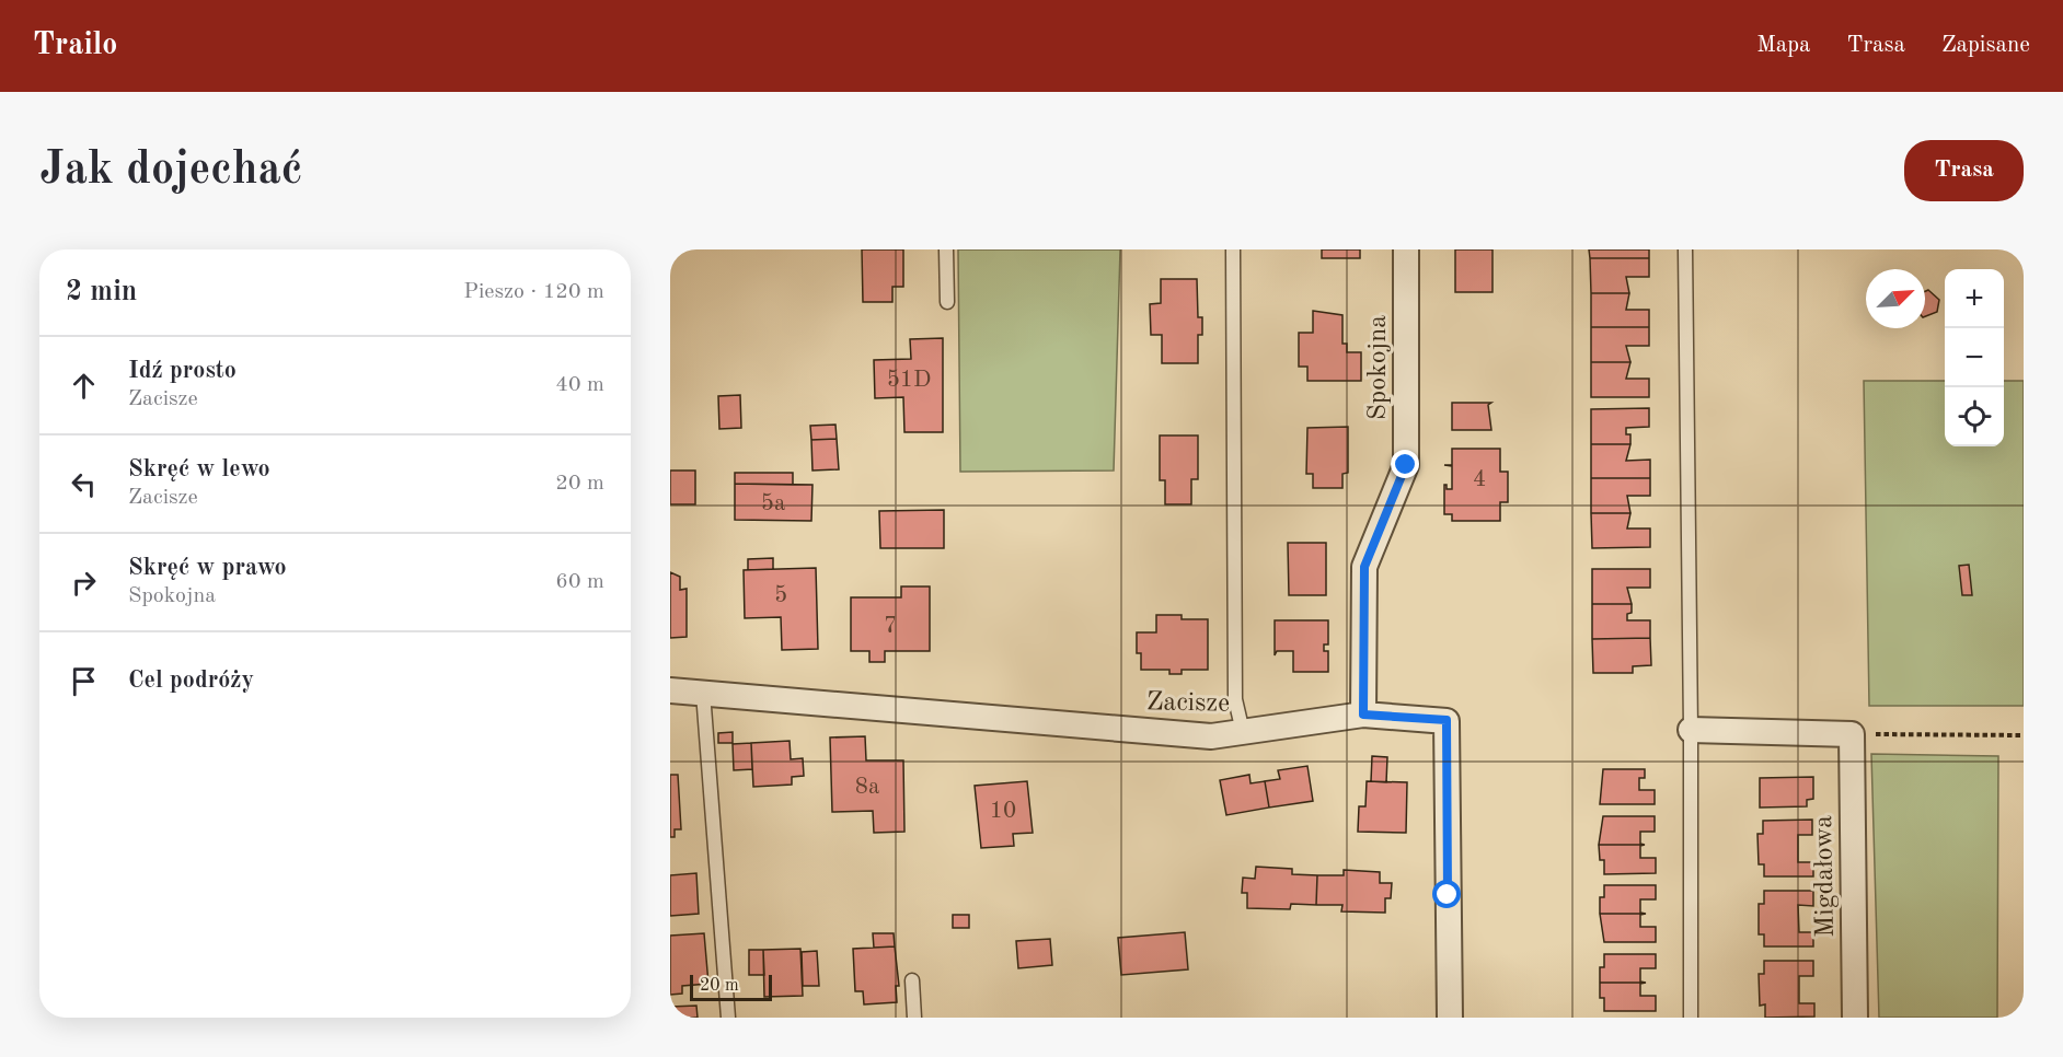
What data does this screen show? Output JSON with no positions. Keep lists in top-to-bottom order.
{
  "streets": {
    "street": ["Spokojna", "Zacisze", "Migdałowa"]
  },
  "crossings": [
    ["Spokojna", "Zacisze"]
  ],
  "house_numbers": [
    "51D",
    "4",
    "5a",
    "5",
    "7",
    "8a",
    "10"
  ],
  "scale_bar": "20 m",
  "north": "top right",
  "page": {
    "header": "Trailo",
    "nav": ["Mapa", "Trasa", "Zapisane"],
    "buttons": "Trasa",
    "title": "Jak dojechać",
    "heading": ["2 min", "Pieszo · 120 m"],
    "map_buttons": ["+", "−"],
    "list": [
      ["Idź prosto", "Zacisze", "40 m"],
      ["Skręć w lewo", "Zacisze", "20 m"],
      ["Skręć w prawo", "Spokojna", "60 m"],
      "Cel podróży"
    ],
    "scale": "20 m"
  }
}
